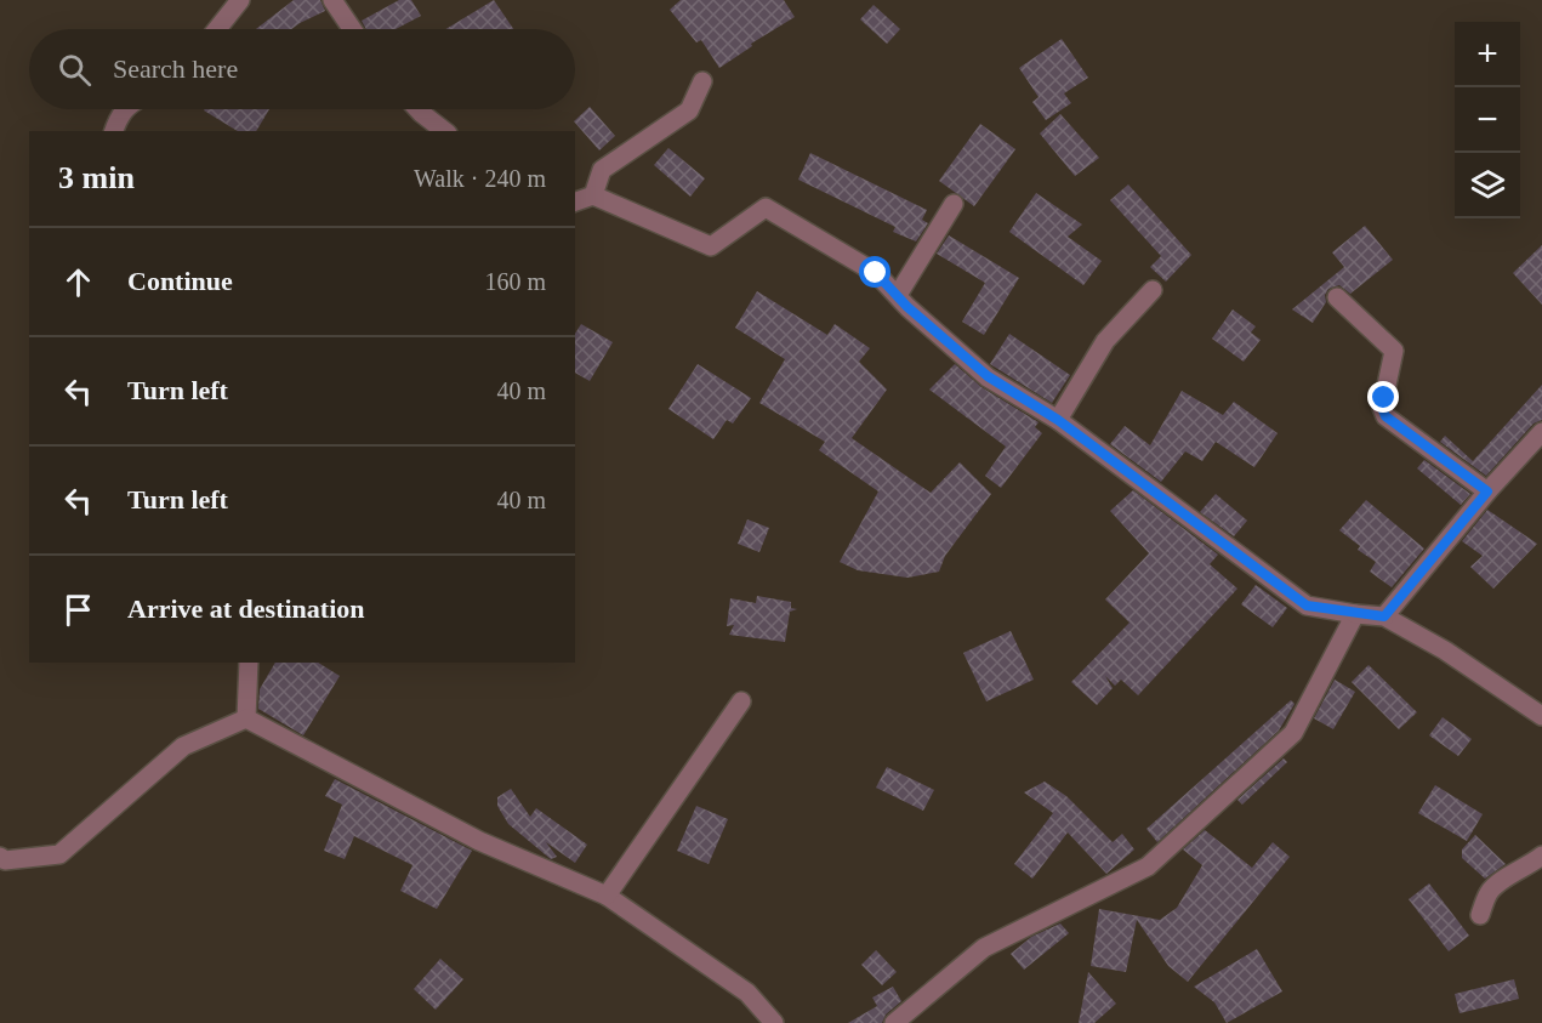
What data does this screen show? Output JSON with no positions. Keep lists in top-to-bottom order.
{
  "page": {
    "map_buttons": ["+", "−"],
    "search": "Search here",
    "heading": ["3 min", "Walk · 240 m"],
    "list": [
      ["Continue", "160 m"],
      ["Turn left", "40 m"],
      ["Turn left", "40 m"],
      "Arrive at destination"
    ]
  }
}
